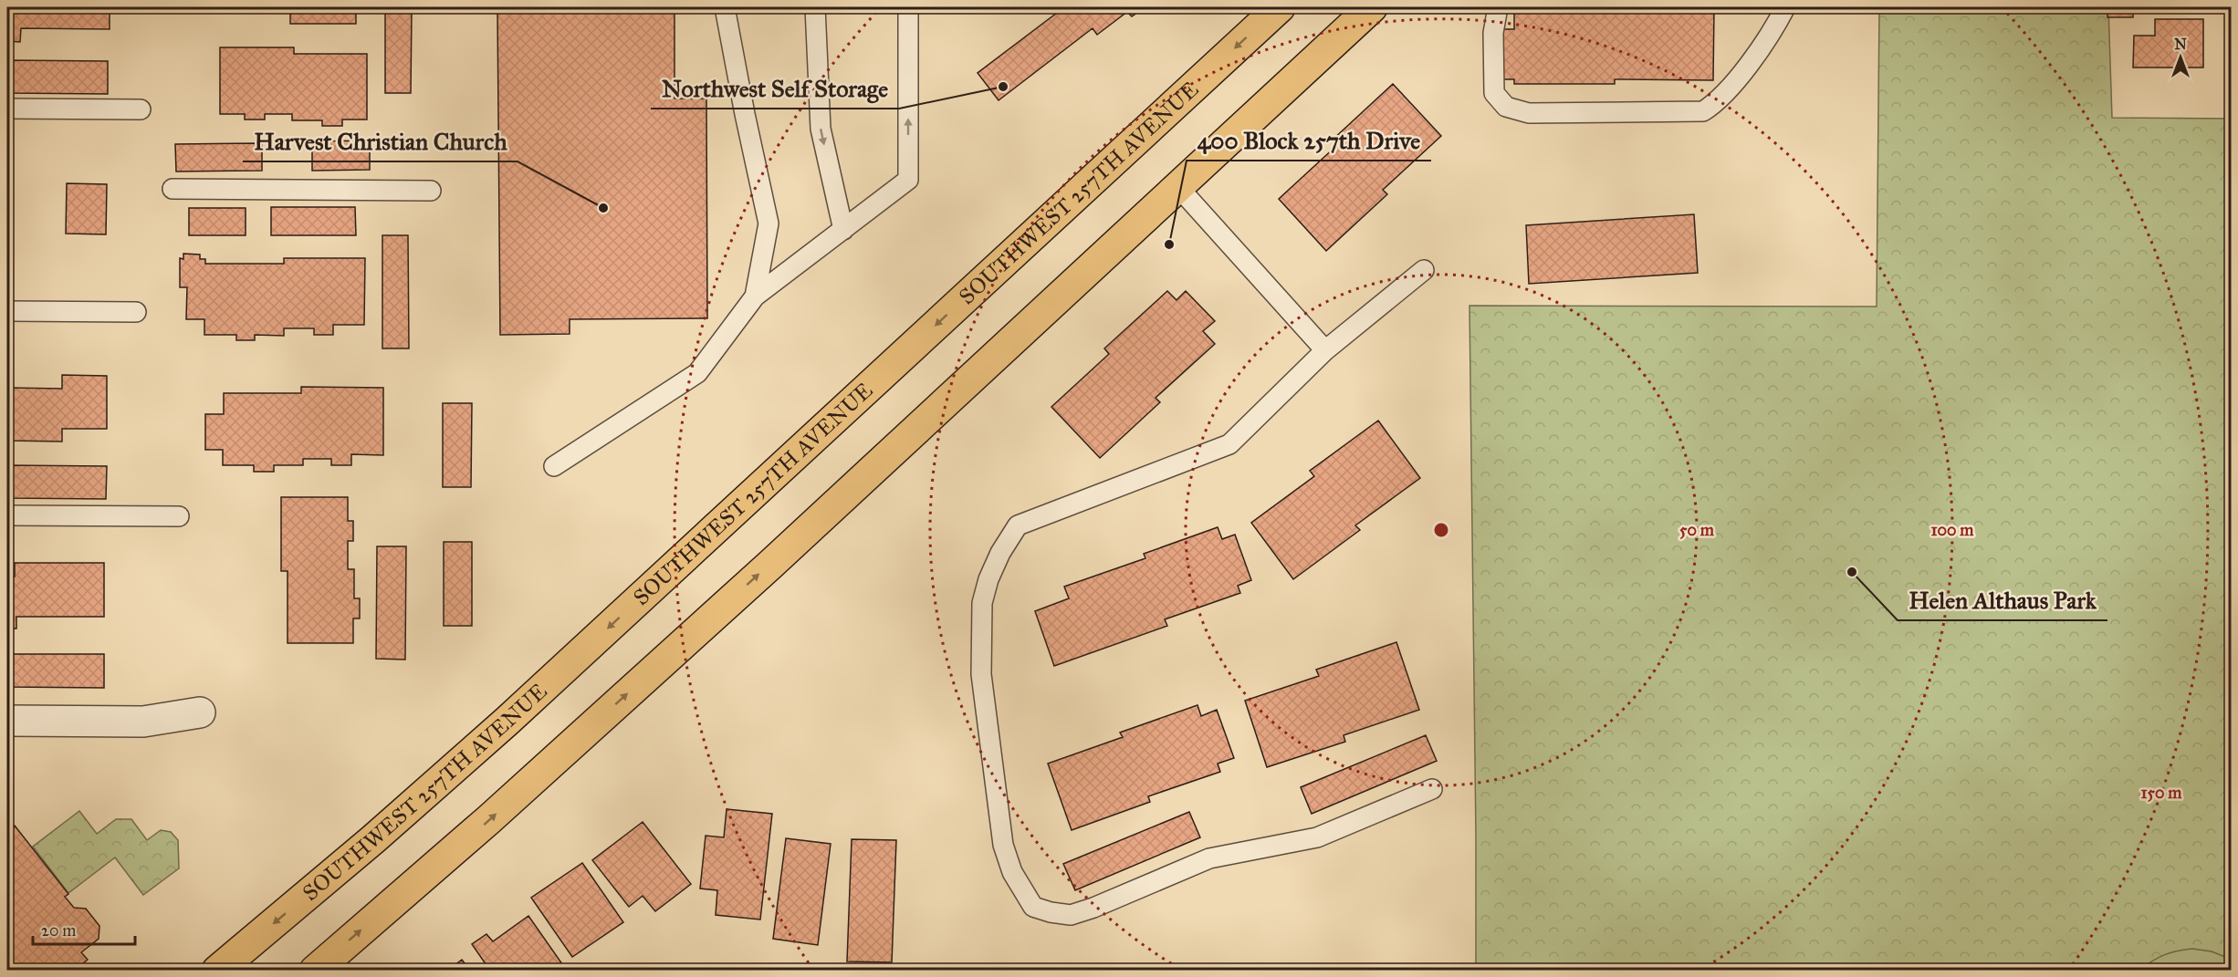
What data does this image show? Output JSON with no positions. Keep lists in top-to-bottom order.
{
  "streets": {
    "main road": ["SOUTHWEST 257TH AVENUE"]
  },
  "places": [
    "Northwest Self Storage",
    "Harvest Christian Church",
    "400 Block 257th Drive",
    "Helen Althaus Park"
  ],
  "scale_bar": "20 m",
  "north": "top",
  "rings": ["50 m", "100 m", "150 m"]
}
